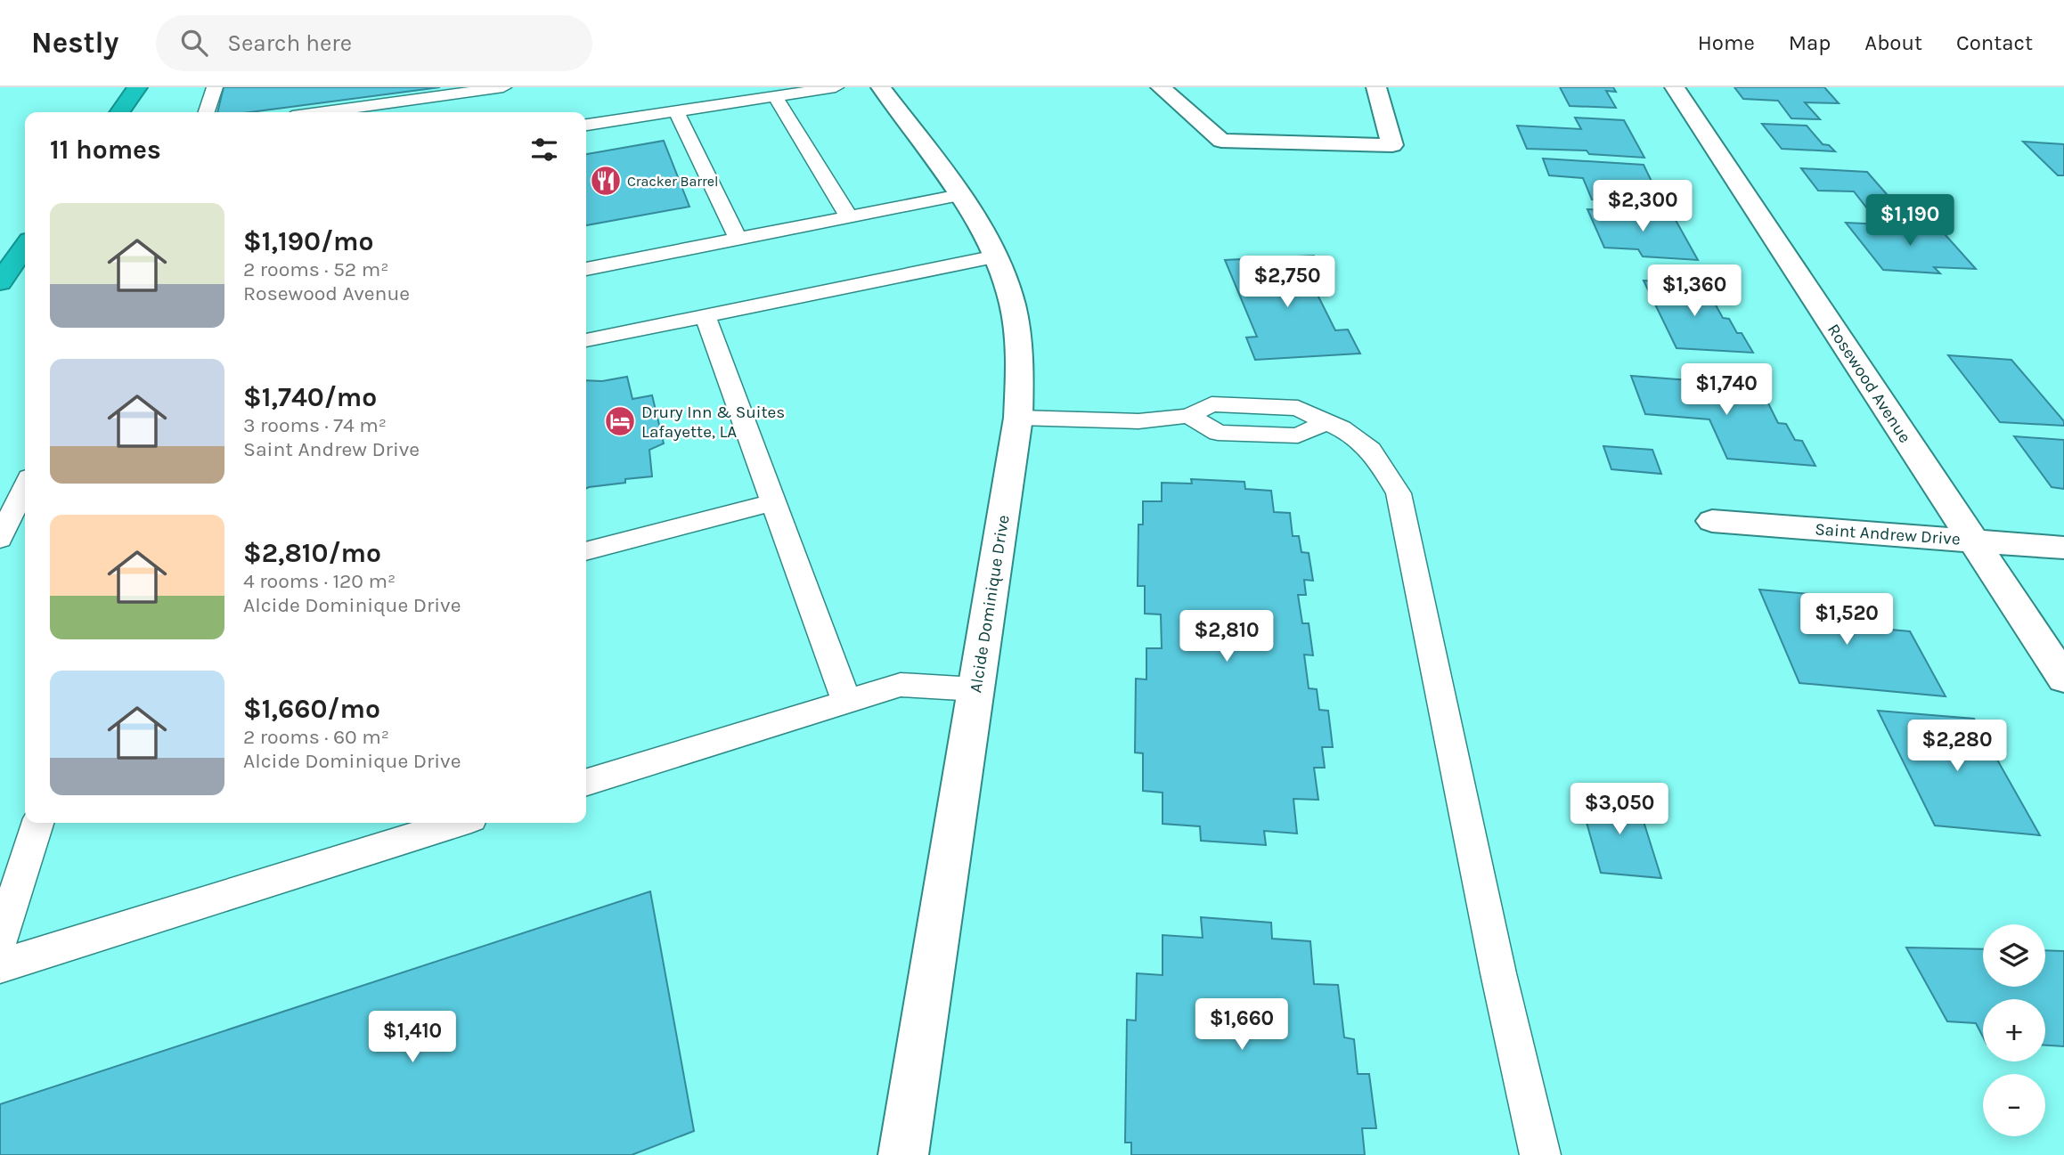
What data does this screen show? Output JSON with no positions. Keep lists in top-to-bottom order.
{
  "streets": {
    "street": ["Rosewood Avenue", "Saint Andrew Drive", "Alcide Dominique Drive"]
  },
  "crossings": [
    ["Rosewood Avenue", "Saint Andrew Drive"]
  ],
  "places": {
    "restaurant": ["Cracker Barrel"],
    "hotel": ["Drury Inn & Suites Lafayette, LA"]
  },
  "page": {
    "header": "Nestly",
    "search": "Search here",
    "nav": [
      "Home",
      "Map",
      "About",
      "Contact"
    ],
    "heading": "11 homes",
    "price": [
      "$2,300",
      "$1,190",
      "$2,750",
      "$1,360",
      "$1,740",
      "$1,520",
      "$2,810",
      "$2,280",
      "$3,050",
      "$1,660",
      "$1,410"
    ],
    "list": [
      {
        "name": "$1,190/mo",
        "note": "2 rooms · 52 m² · Rosewood Avenue"
      },
      {
        "name": "$1,740/mo",
        "note": "3 rooms · 74 m² · Saint Andrew Drive"
      },
      {
        "name": "$2,810/mo",
        "note": "4 rooms · 120 m² · Alcide Dominique Drive"
      },
      {
        "name": "$1,660/mo",
        "note": "2 rooms · 60 m² · Alcide Dominique Drive"
      }
    ],
    "map_buttons": ["+", "−"]
  }
}
